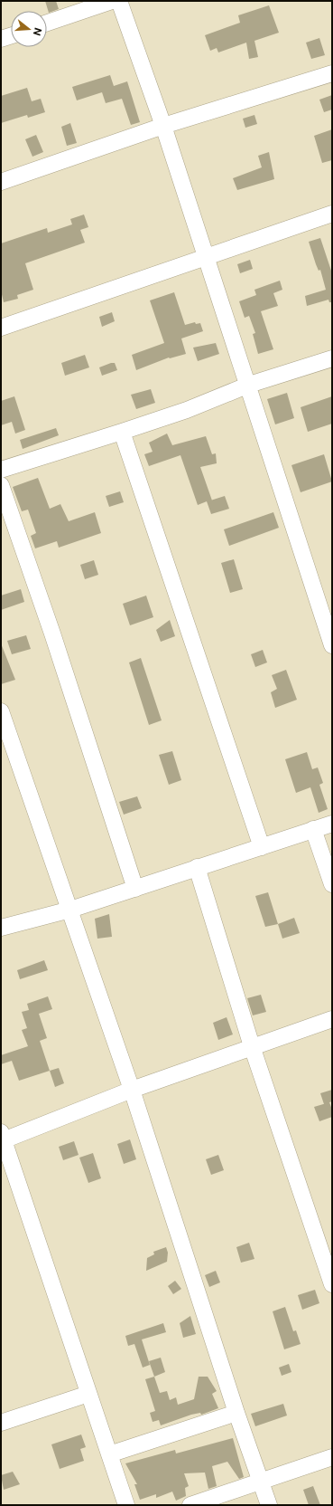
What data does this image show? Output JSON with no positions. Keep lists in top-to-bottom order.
{
  "north": "right"
}
